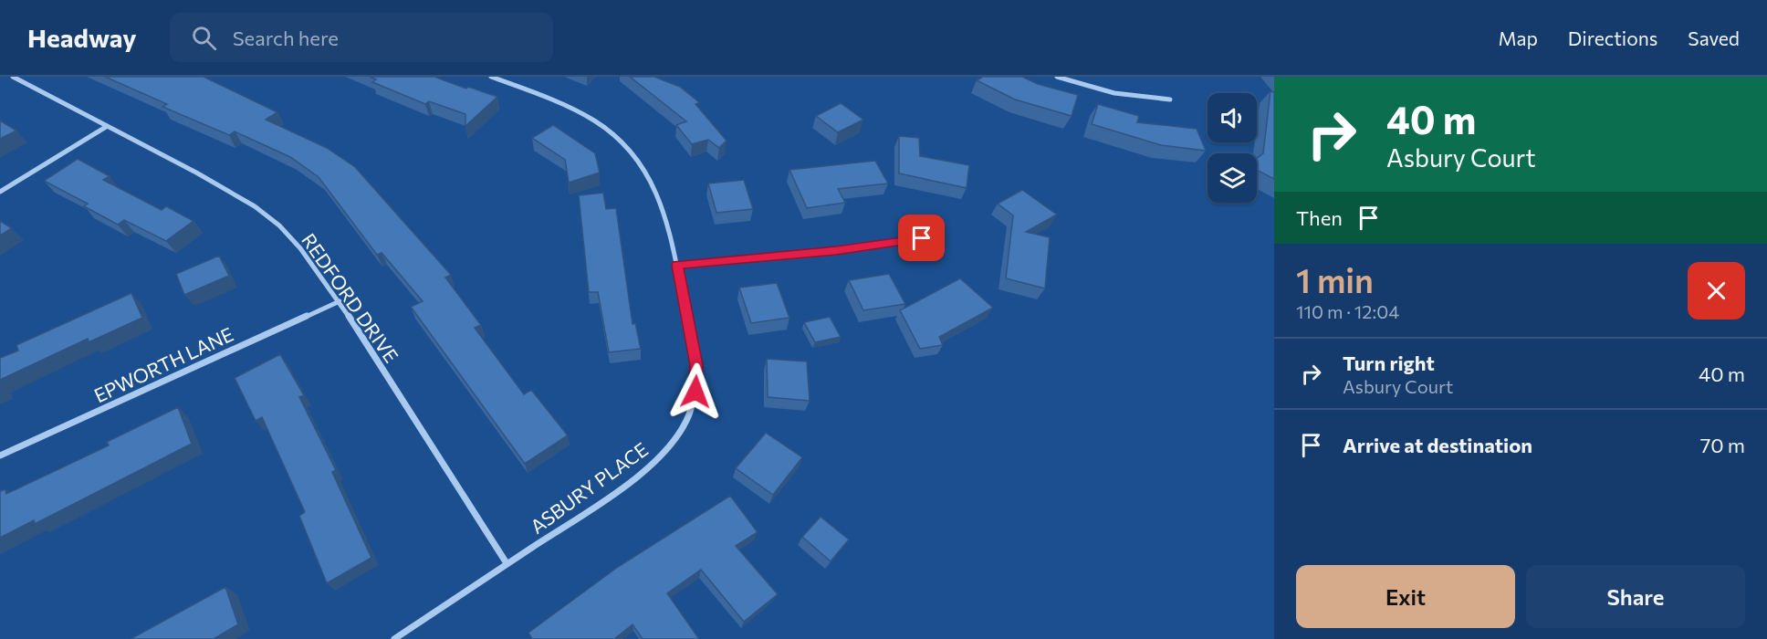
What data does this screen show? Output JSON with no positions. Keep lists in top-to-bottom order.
{
  "streets": {
    "street": ["REDFORD DRIVE", "EPWORTH LANE", "ASBURY PLACE"]
  },
  "crossings": [
    ["REDFORD DRIVE", "EPWORTH LANE"],
    ["REDFORD DRIVE", "ASBURY PLACE"]
  ],
  "page": {
    "header": "Headway",
    "search": "Search here",
    "nav": ["Map", "Directions", "Saved"],
    "turn": ["40 m", "Asbury Court"],
    "then": "Then",
    "heading": ["1 min", "110 m · 12:04"],
    "list": [
      {
        "name": "Turn right",
        "note": "Asbury Court",
        "value": "40 m"
      },
      {
        "name": "Arrive at destination",
        "value": "70 m"
      }
    ],
    "buttons": ["Exit", "Share"]
  }
}
